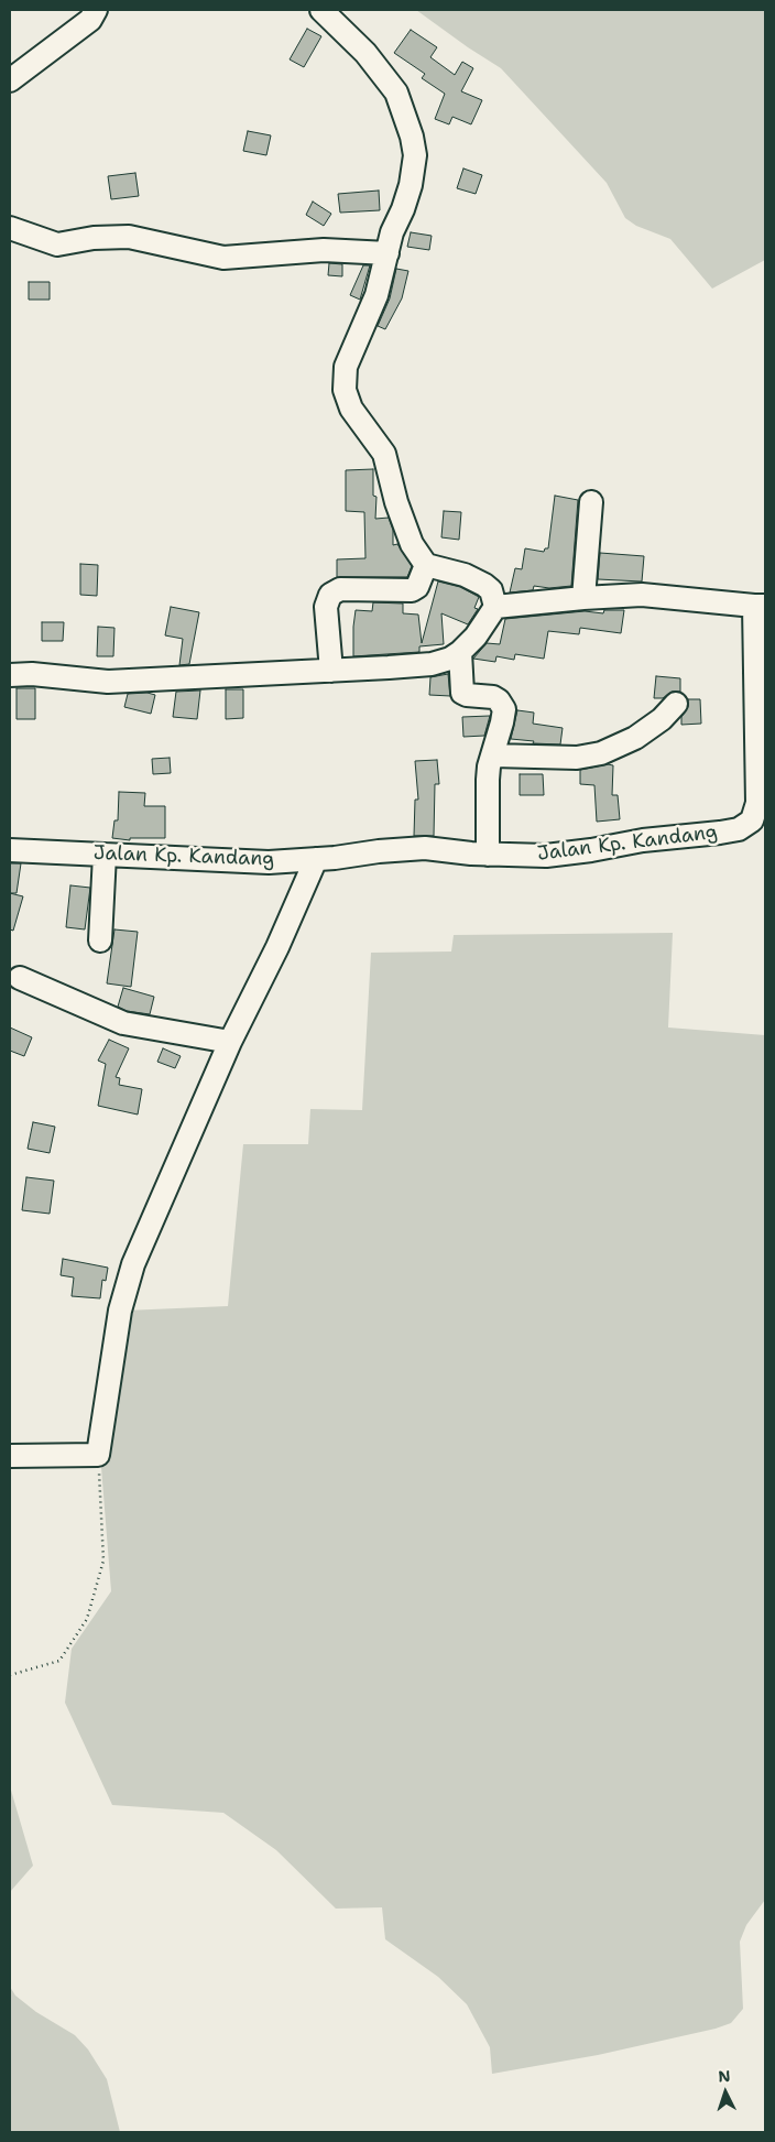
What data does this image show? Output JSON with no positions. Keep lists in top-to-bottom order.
{
  "streets": {
    "street": ["Jalan Kp. Kandang"]
  },
  "north": "top"
}
